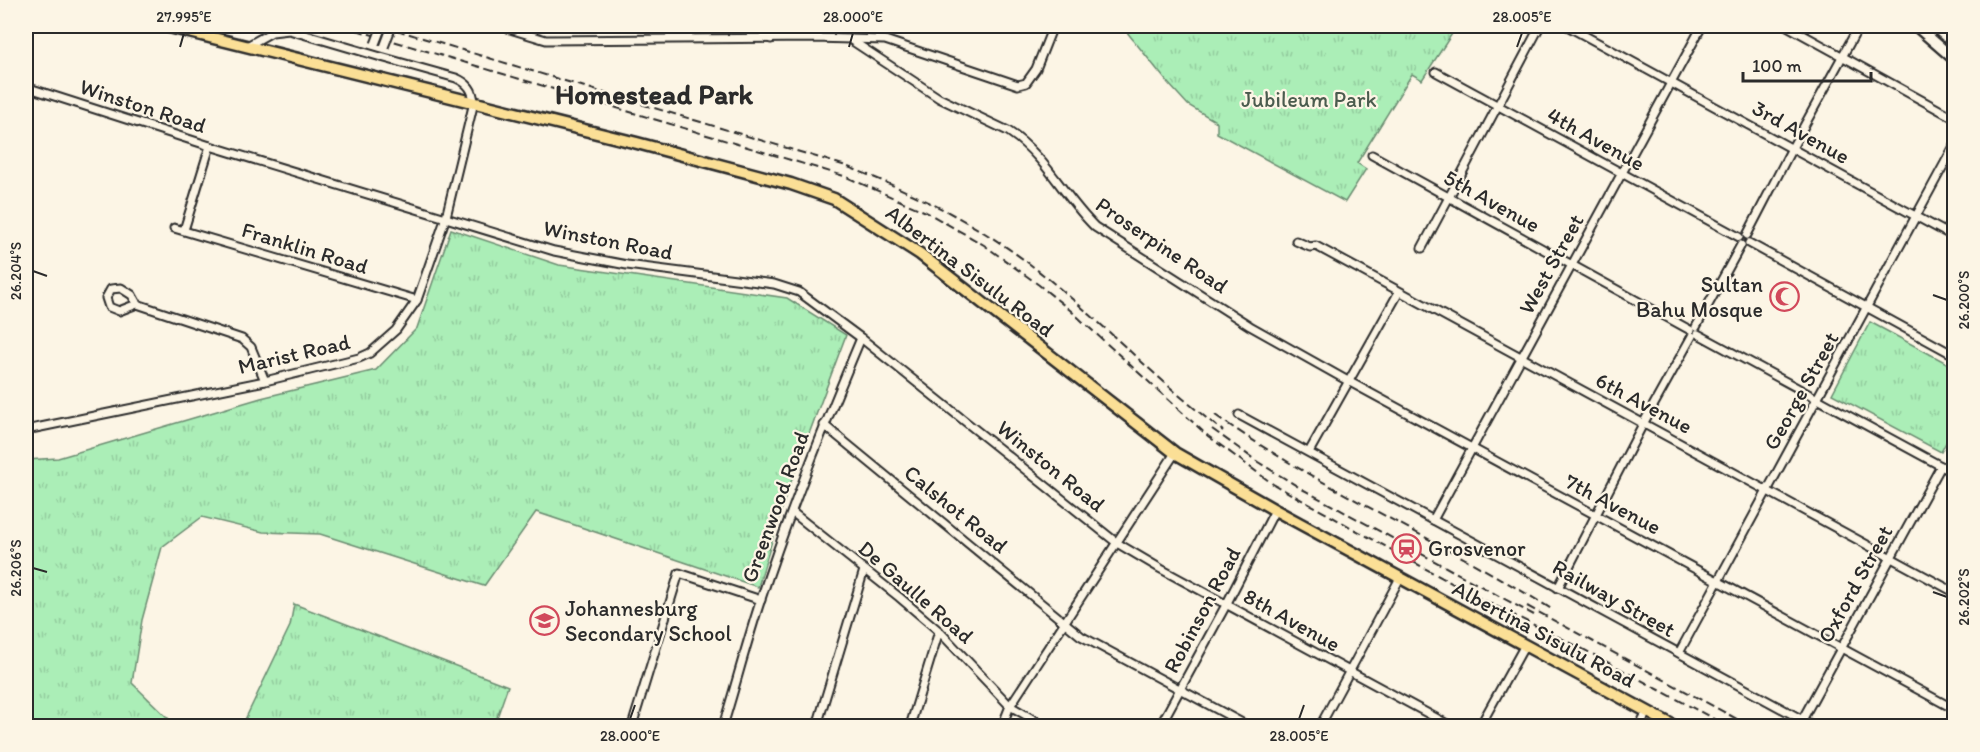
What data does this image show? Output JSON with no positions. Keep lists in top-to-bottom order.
{
  "streets": {
    "main road": ["Albertina Sisulu Road"],
    "street": [
      "Winston Road",
      "3rd Avenue",
      "4th Avenue",
      "5th Avenue",
      "Proserpine Road",
      "Franklin Road",
      "West Street",
      "Marist Road",
      "George Street",
      "6th Avenue",
      "7th Avenue",
      "Greenwood Road",
      "Calshot Road",
      "Oxford Street",
      "De Gaulle Road",
      "Railway Street",
      "Robinson Road",
      "8th Avenue"
    ]
  },
  "crossings": [
    ["Winston Road", "Marist Road"],
    ["Winston Road", "Greenwood Road"],
    ["Winston Road", "8th Avenue"],
    ["3rd Avenue", "West Street"],
    ["3rd Avenue", "George Street"],
    ["4th Avenue", "West Street"],
    ["5th Avenue", "West Street"],
    ["5th Avenue", "George Street"],
    ["5th Avenue", "Oxford Street"],
    ["Proserpine Road", "7th Avenue"],
    ["Franklin Road", "Marist Road"],
    ["West Street", "6th Avenue"],
    ["West Street", "7th Avenue"],
    ["West Street", "Railway Street"],
    ["Albertina Sisulu Road", "Marist Road"],
    ["Albertina Sisulu Road", "Robinson Road"],
    ["George Street", "6th Avenue"],
    ["George Street", "7th Avenue"],
    ["George Street", "Railway Street"],
    ["6th Avenue", "Oxford Street"],
    ["7th Avenue", "Oxford Street"],
    ["Greenwood Road", "Calshot Road"],
    ["Greenwood Road", "De Gaulle Road"],
    ["Calshot Road", "Robinson Road"],
    ["Oxford Street", "Railway Street"],
    ["Robinson Road", "8th Avenue"]
  ],
  "districts": ["Homestead Park"],
  "parks": ["Jubileum Park"],
  "places": {
    "mosque": ["Sultan Bahu Mosque"],
    "station": ["Grosvenor"],
    "school or university": ["Johannesburg Secondary School"]
  },
  "scale_bar": "100 m",
  "coordinates": [
    "27.995°E",
    "28.000°E",
    "28.005°E",
    "26.204°S",
    "26.200°S",
    "26.206°S",
    "26.202°S"
  ]
}
